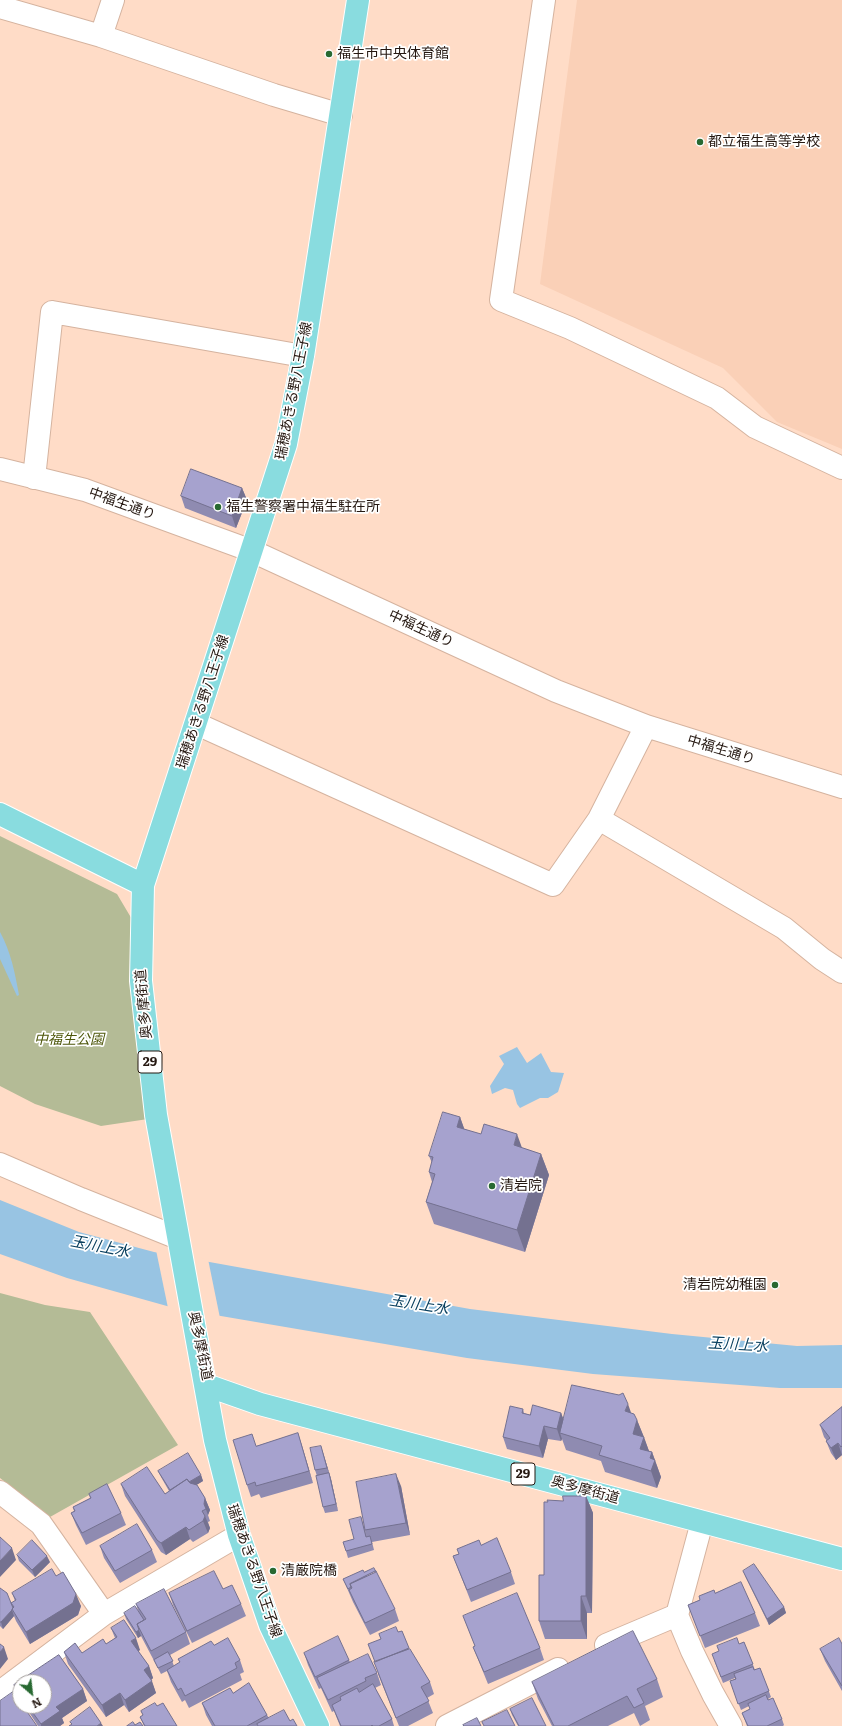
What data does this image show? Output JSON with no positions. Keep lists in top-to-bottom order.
{
  "streets": {
    "main road": ["瑞穂あきる野八王子線", "奥多摩街道", "29"],
    "street": ["中福生通り"]
  },
  "crossings": [
    ["瑞穂あきる野八王子線", "中福生通り"],
    ["瑞穂あきる野八王子線", "奥多摩街道"]
  ],
  "water": ["玉川上水"],
  "parks": ["中福生公園"],
  "places": [
    "福生市中央体育館",
    "都立福生高等学校",
    "福生警察署中福生駐在所",
    "清岩院",
    "清岩院幼稚園",
    "清厳院橋"
  ],
  "north": "bottom right"
}
